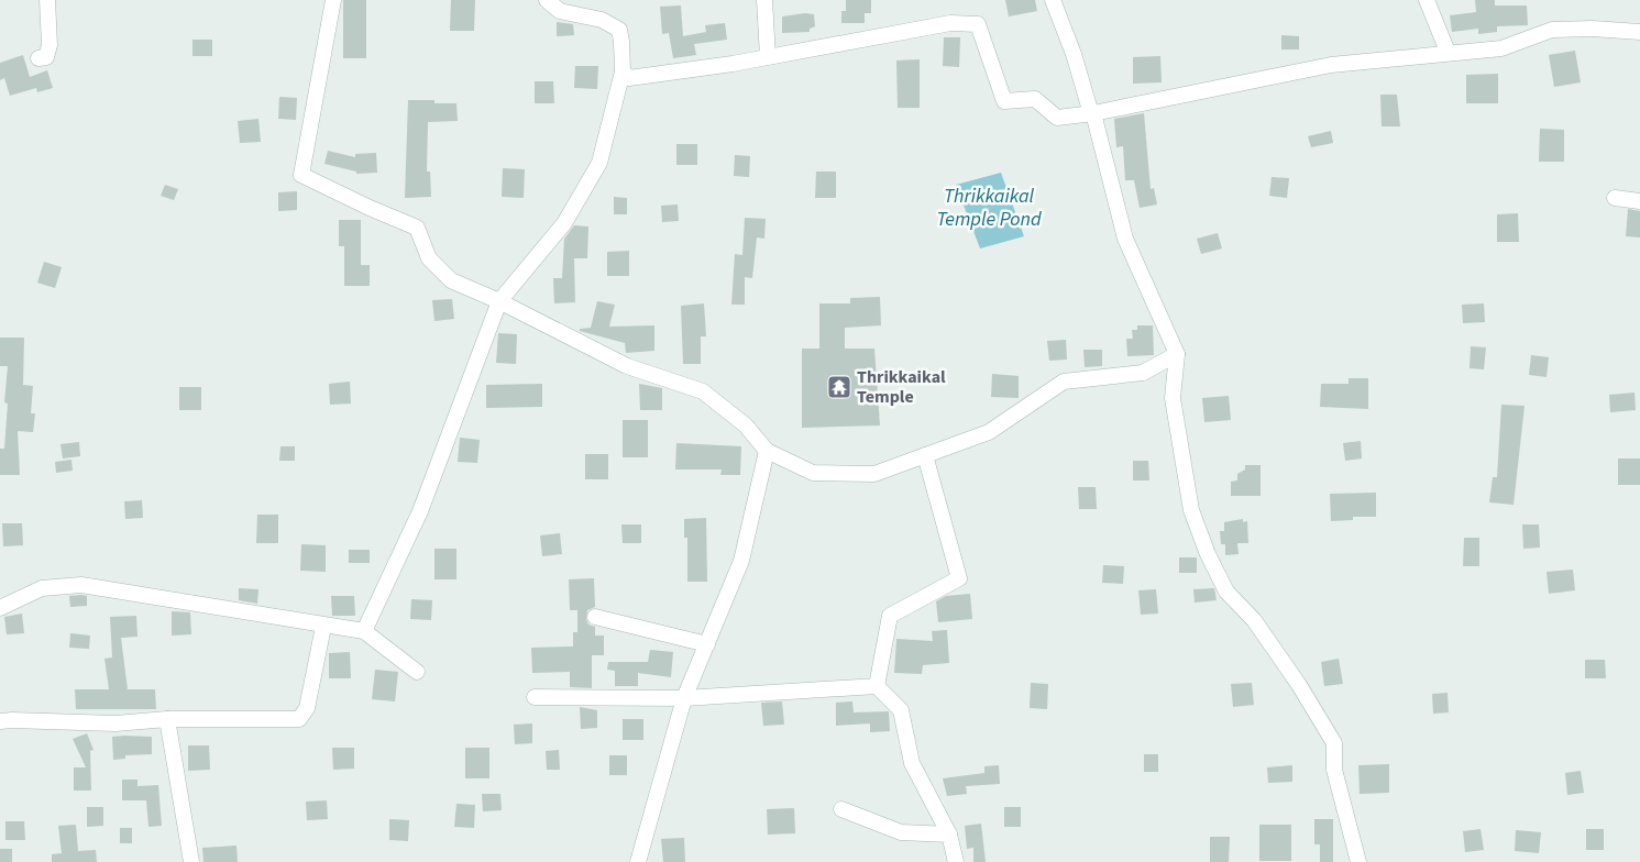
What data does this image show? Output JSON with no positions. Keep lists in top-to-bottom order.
{
  "water": ["Thrikkaikal Temple Pond"],
  "places": {
    "temple": ["Thrikkaikal Temple"]
  }
}
